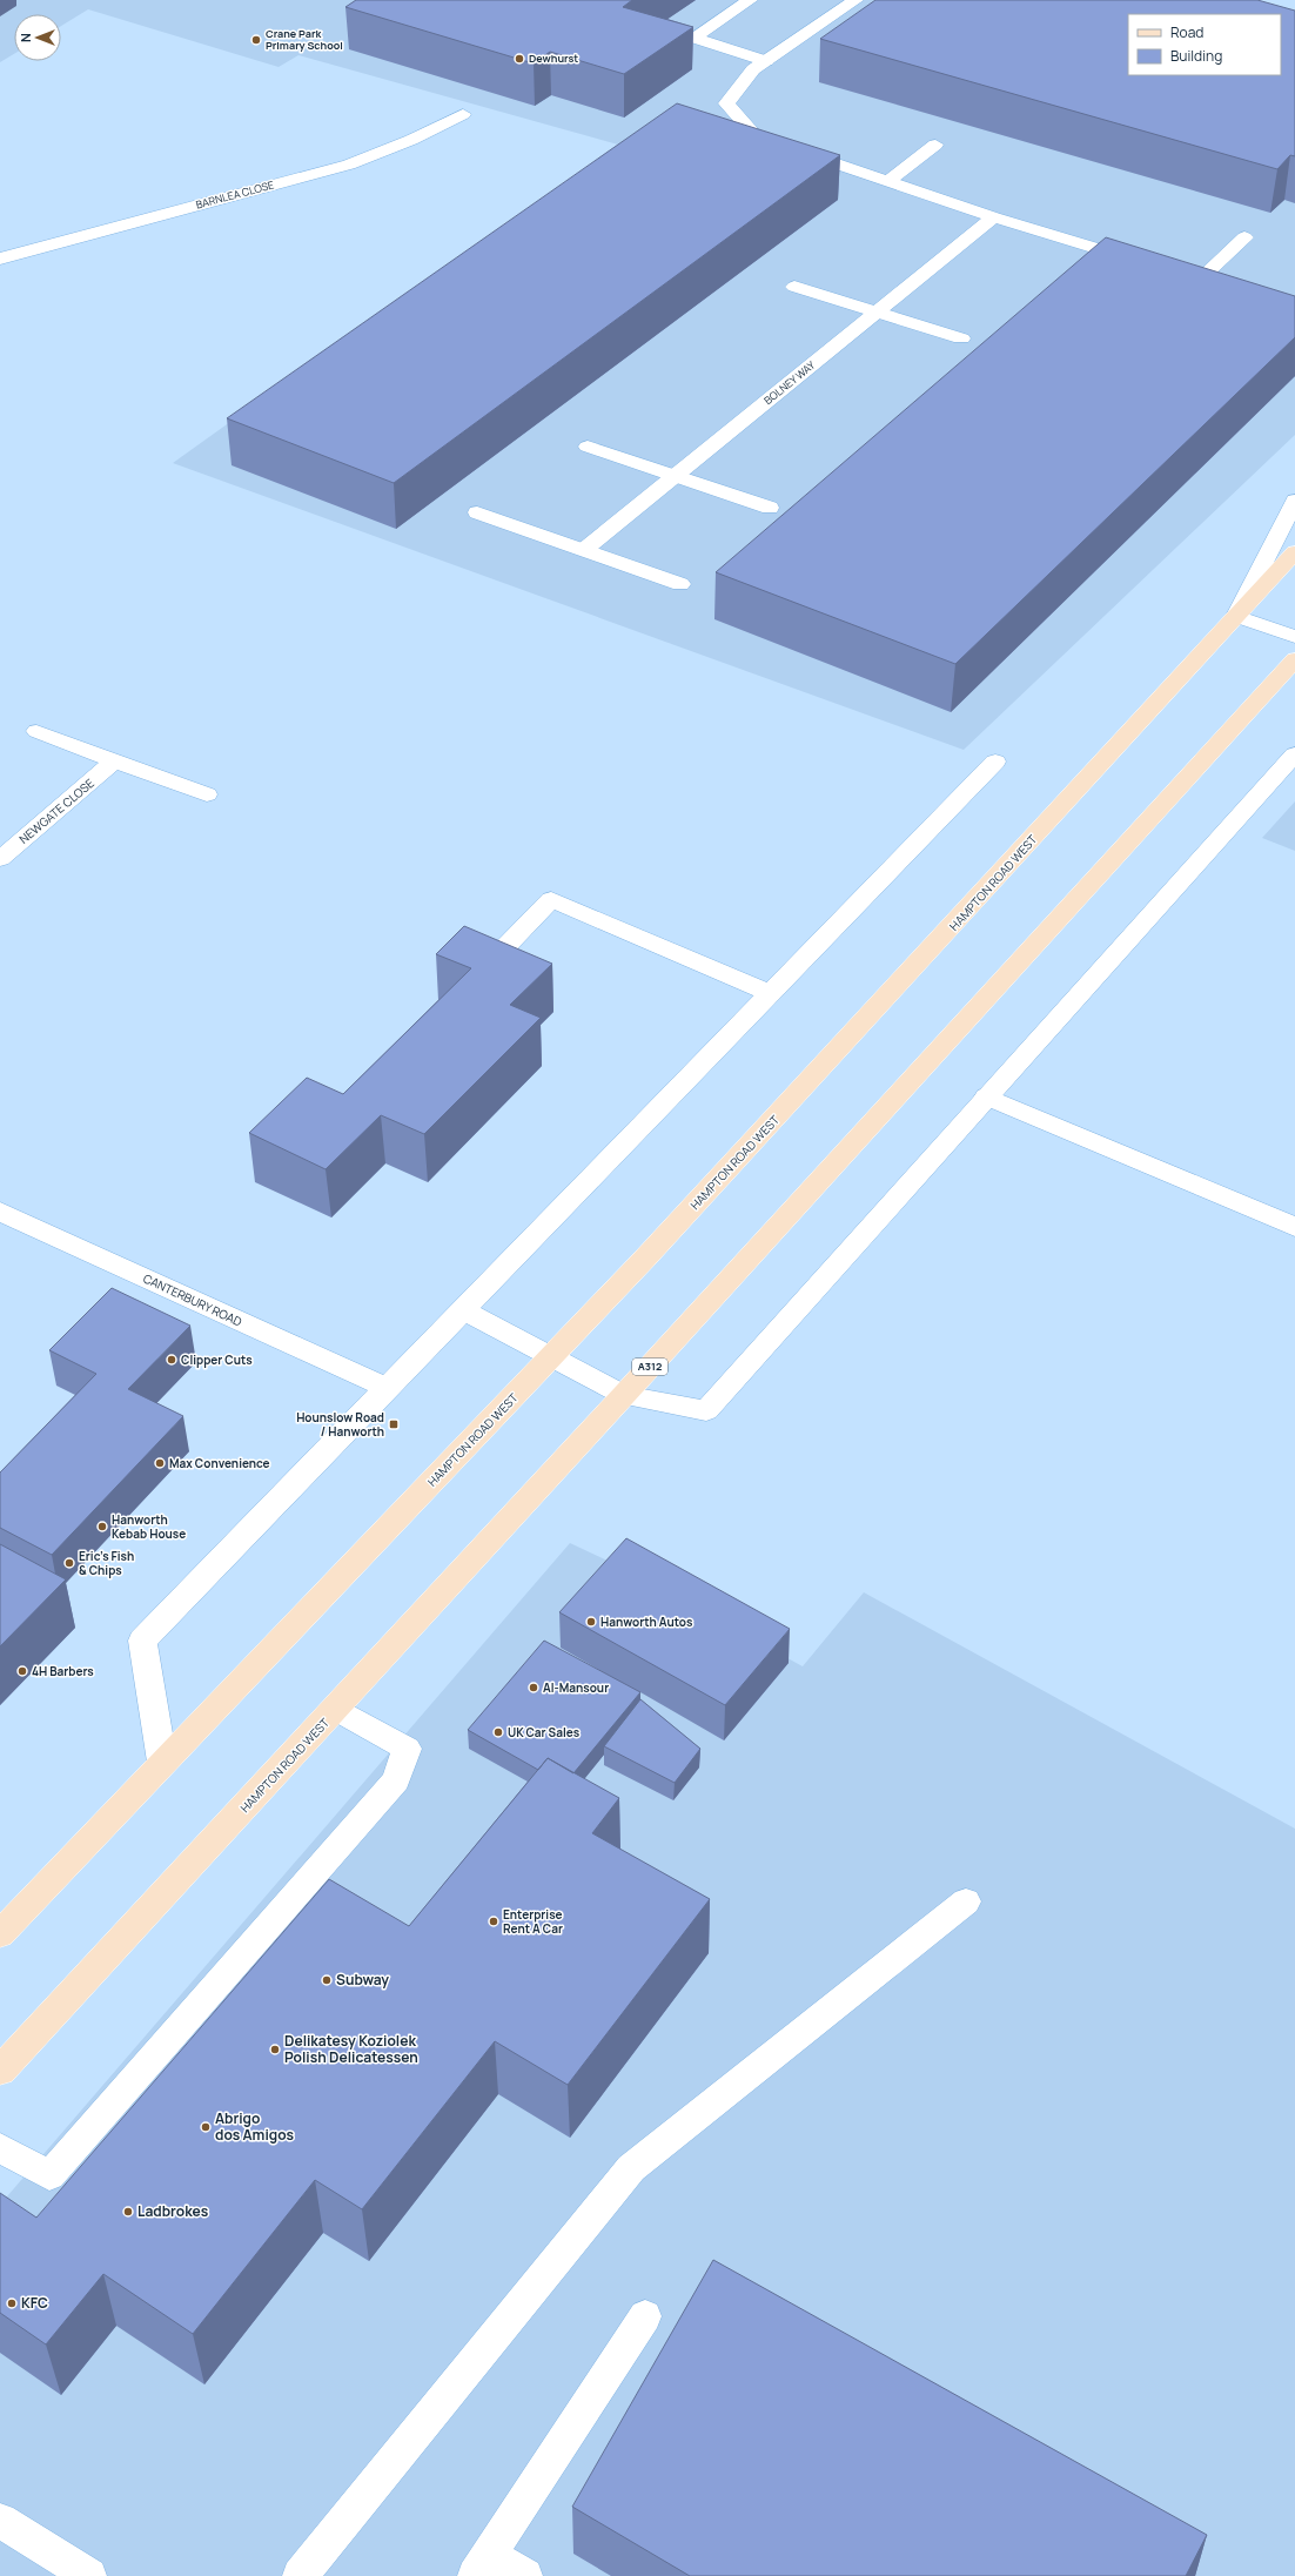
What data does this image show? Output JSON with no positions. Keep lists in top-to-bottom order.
{
  "streets": {
    "main road": ["HAMPTON ROAD WEST", "A312"],
    "street": [
      "BARNLEA CLOSE",
      "BOLNEY WAY",
      "NEWGATE CLOSE",
      "CANTERBURY ROAD"
    ]
  },
  "places": {
    "other": [
      "Crane Park Primary School",
      "Dewhurst",
      "Clipper Cuts",
      "Max Convenience",
      "Hanworth Kebab House",
      "Eric's Fish & Chips",
      "Hanworth Autos",
      "4H Barbers",
      "Al-Mansour",
      "UK Car Sales",
      "Enterprise Rent A Car",
      "Subway",
      "Delikatesy Koziolek Polish Delicatessen",
      "Abrigo dos Amigos",
      "Ladbrokes",
      "KFC"
    ],
    "transit": ["Hounslow Road / Hanworth"]
  },
  "legend": ["Road", "Building"],
  "north": "left"
}
